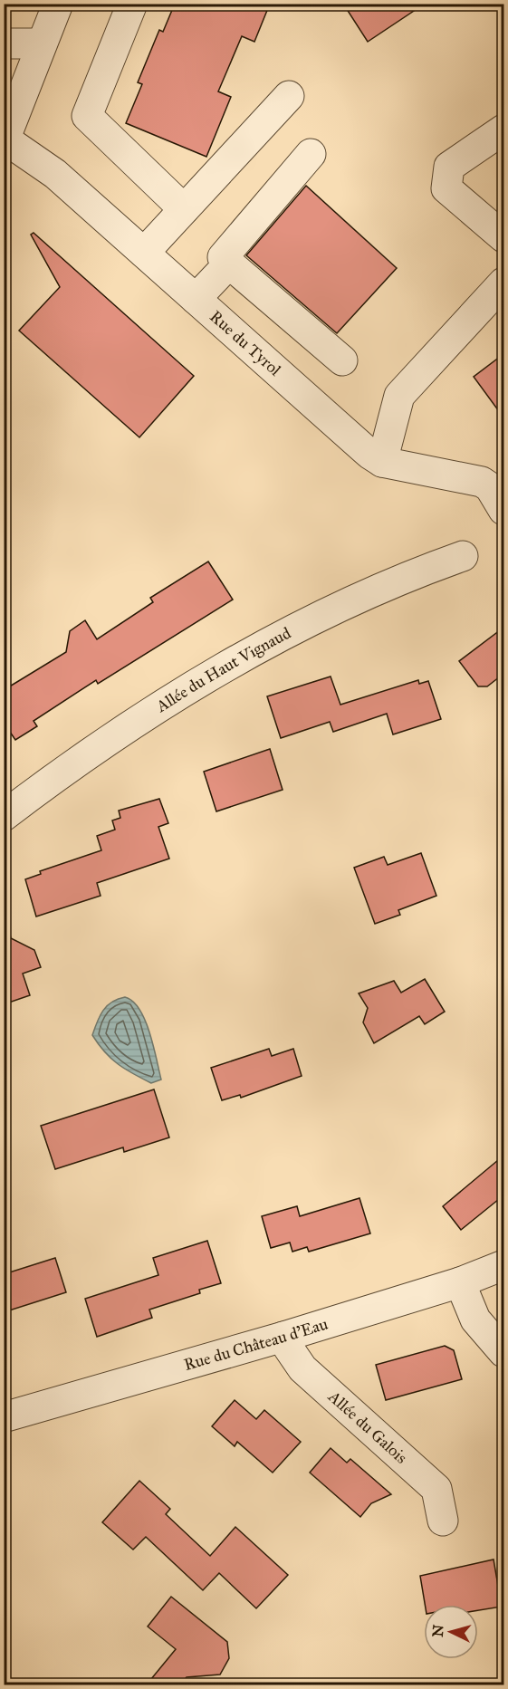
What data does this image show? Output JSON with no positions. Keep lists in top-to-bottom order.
{
  "streets": {
    "street": [
      "Rue du Tyrol",
      "Allée du Haut Vignaud",
      "Rue du Château d'Eau",
      "Allée du Galois"
    ]
  },
  "crossings": [
    ["Rue du Château d'Eau", "Allée du Galois"]
  ],
  "north": "left"
}
